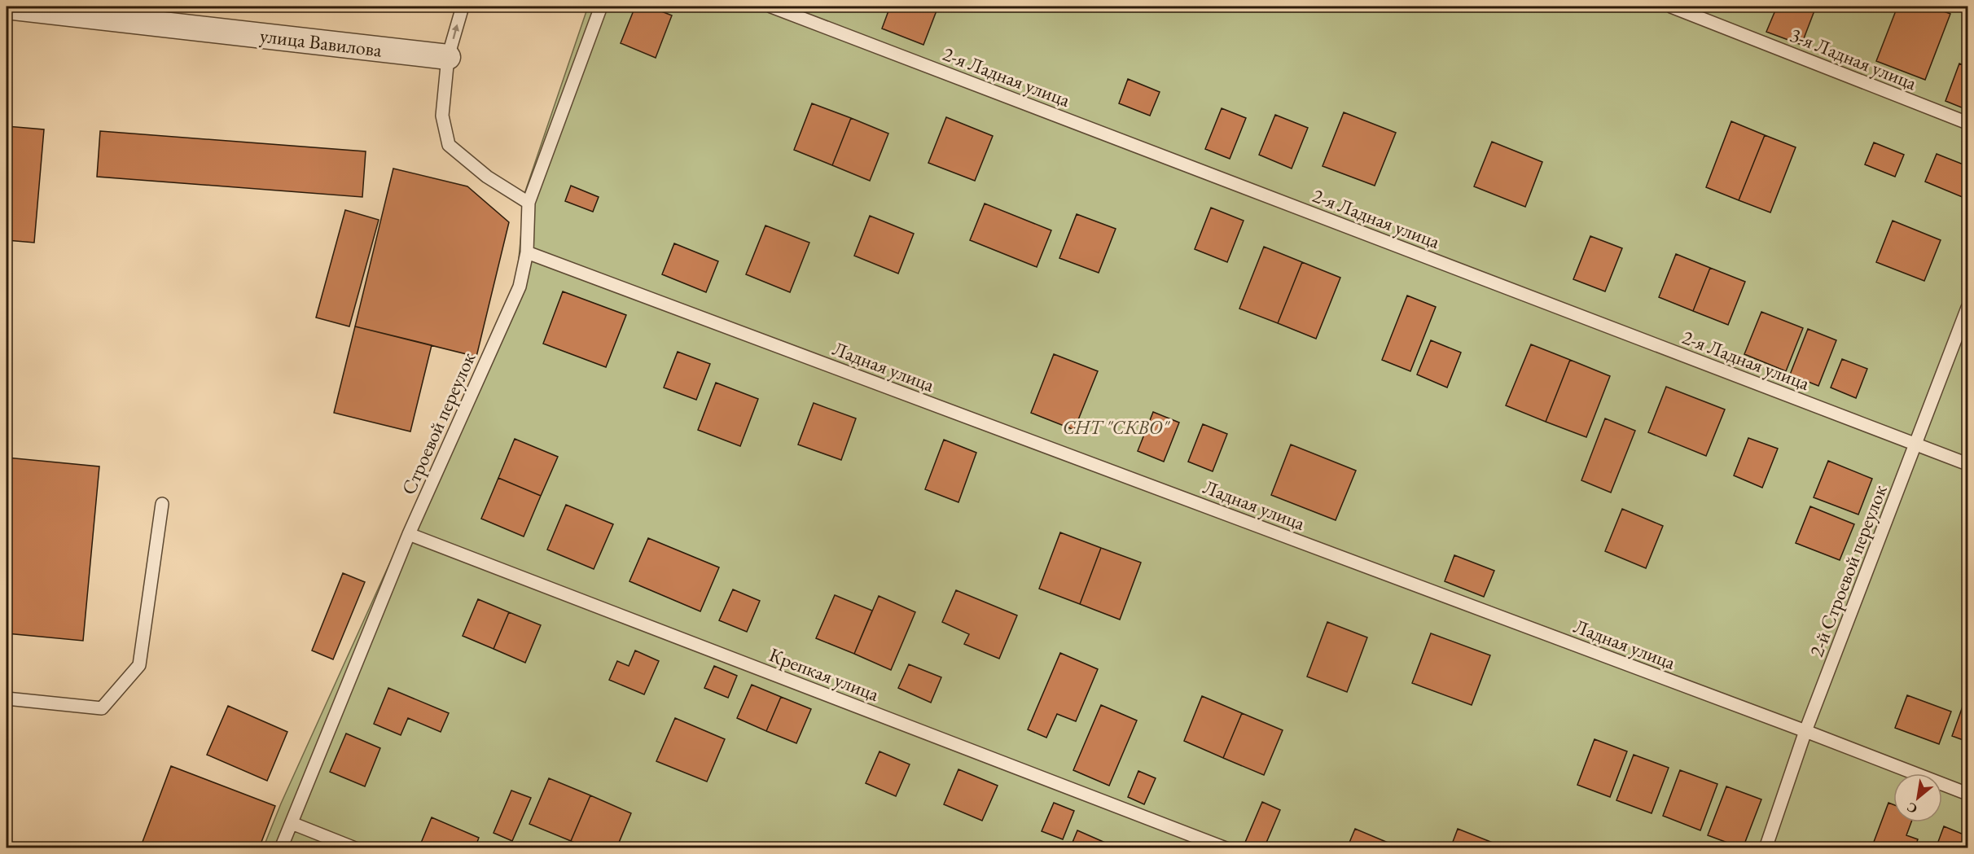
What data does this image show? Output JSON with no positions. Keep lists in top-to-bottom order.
{
  "streets": {
    "street": ["улица Вавилова"],
    "lane": [
      "3-я Ладная улица",
      "2-я Ладная улица",
      "Ладная улица",
      "Строевой переулок",
      "2-й Строевой переулок",
      "Крепкая улица"
    ]
  },
  "crossings": [
    ["2-я Ладная улица", "2-й Строевой переулок"],
    ["Ладная улица", "Строевой переулок"],
    ["Ладная улица", "2-й Строевой переулок"],
    ["Строевой переулок", "Крепкая улица"]
  ],
  "parks": ["СНТ \"СКВО\""],
  "north": "bottom left"
}
